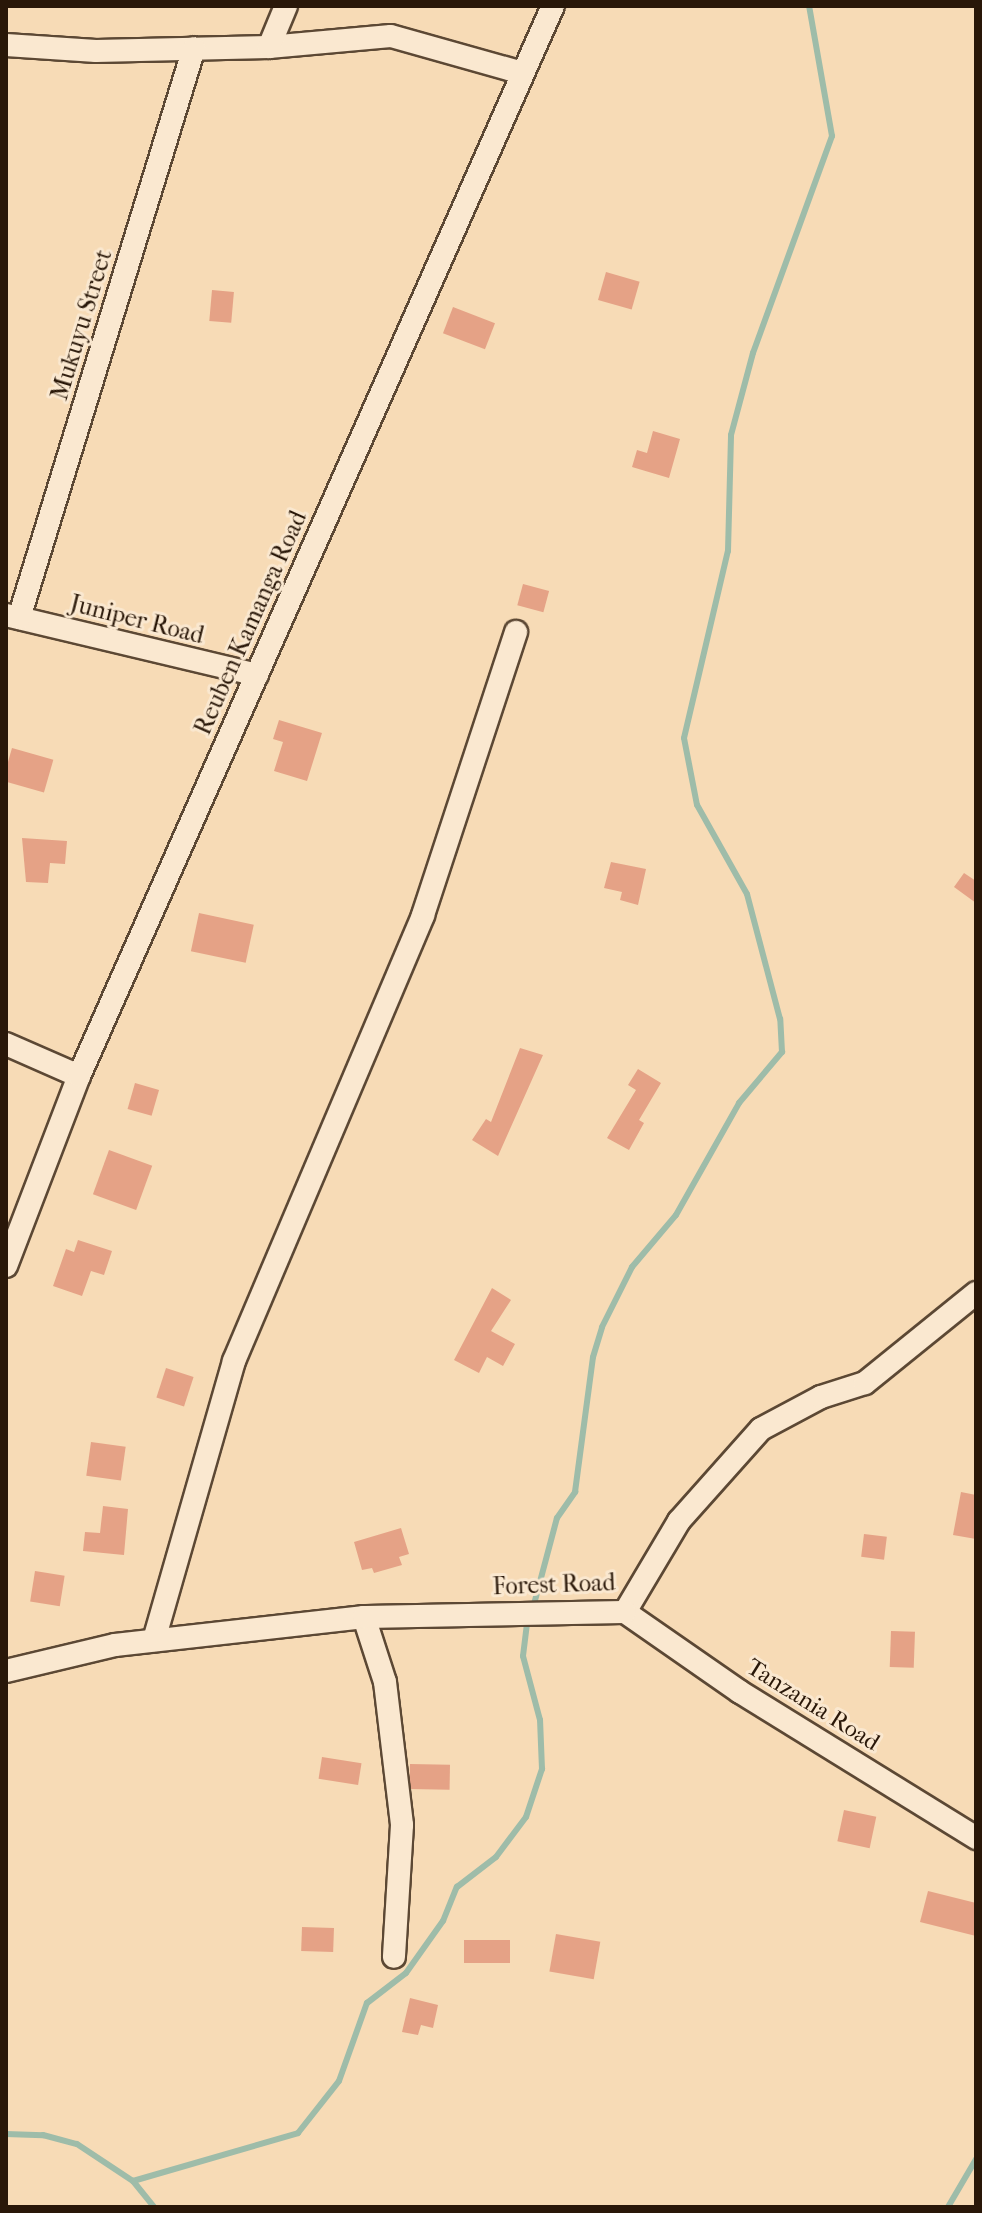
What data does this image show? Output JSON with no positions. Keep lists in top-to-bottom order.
{
  "streets": {
    "street": [
      "Mukuyu Street",
      "Juniper Road",
      "Reuben Kamanga Road",
      "Forest Road",
      "Tanzania Road"
    ]
  },
  "crossings": [
    ["Mukuyu Street", "Juniper Road"],
    ["Juniper Road", "Reuben Kamanga Road"],
    ["Forest Road", "Tanzania Road"]
  ]
}
